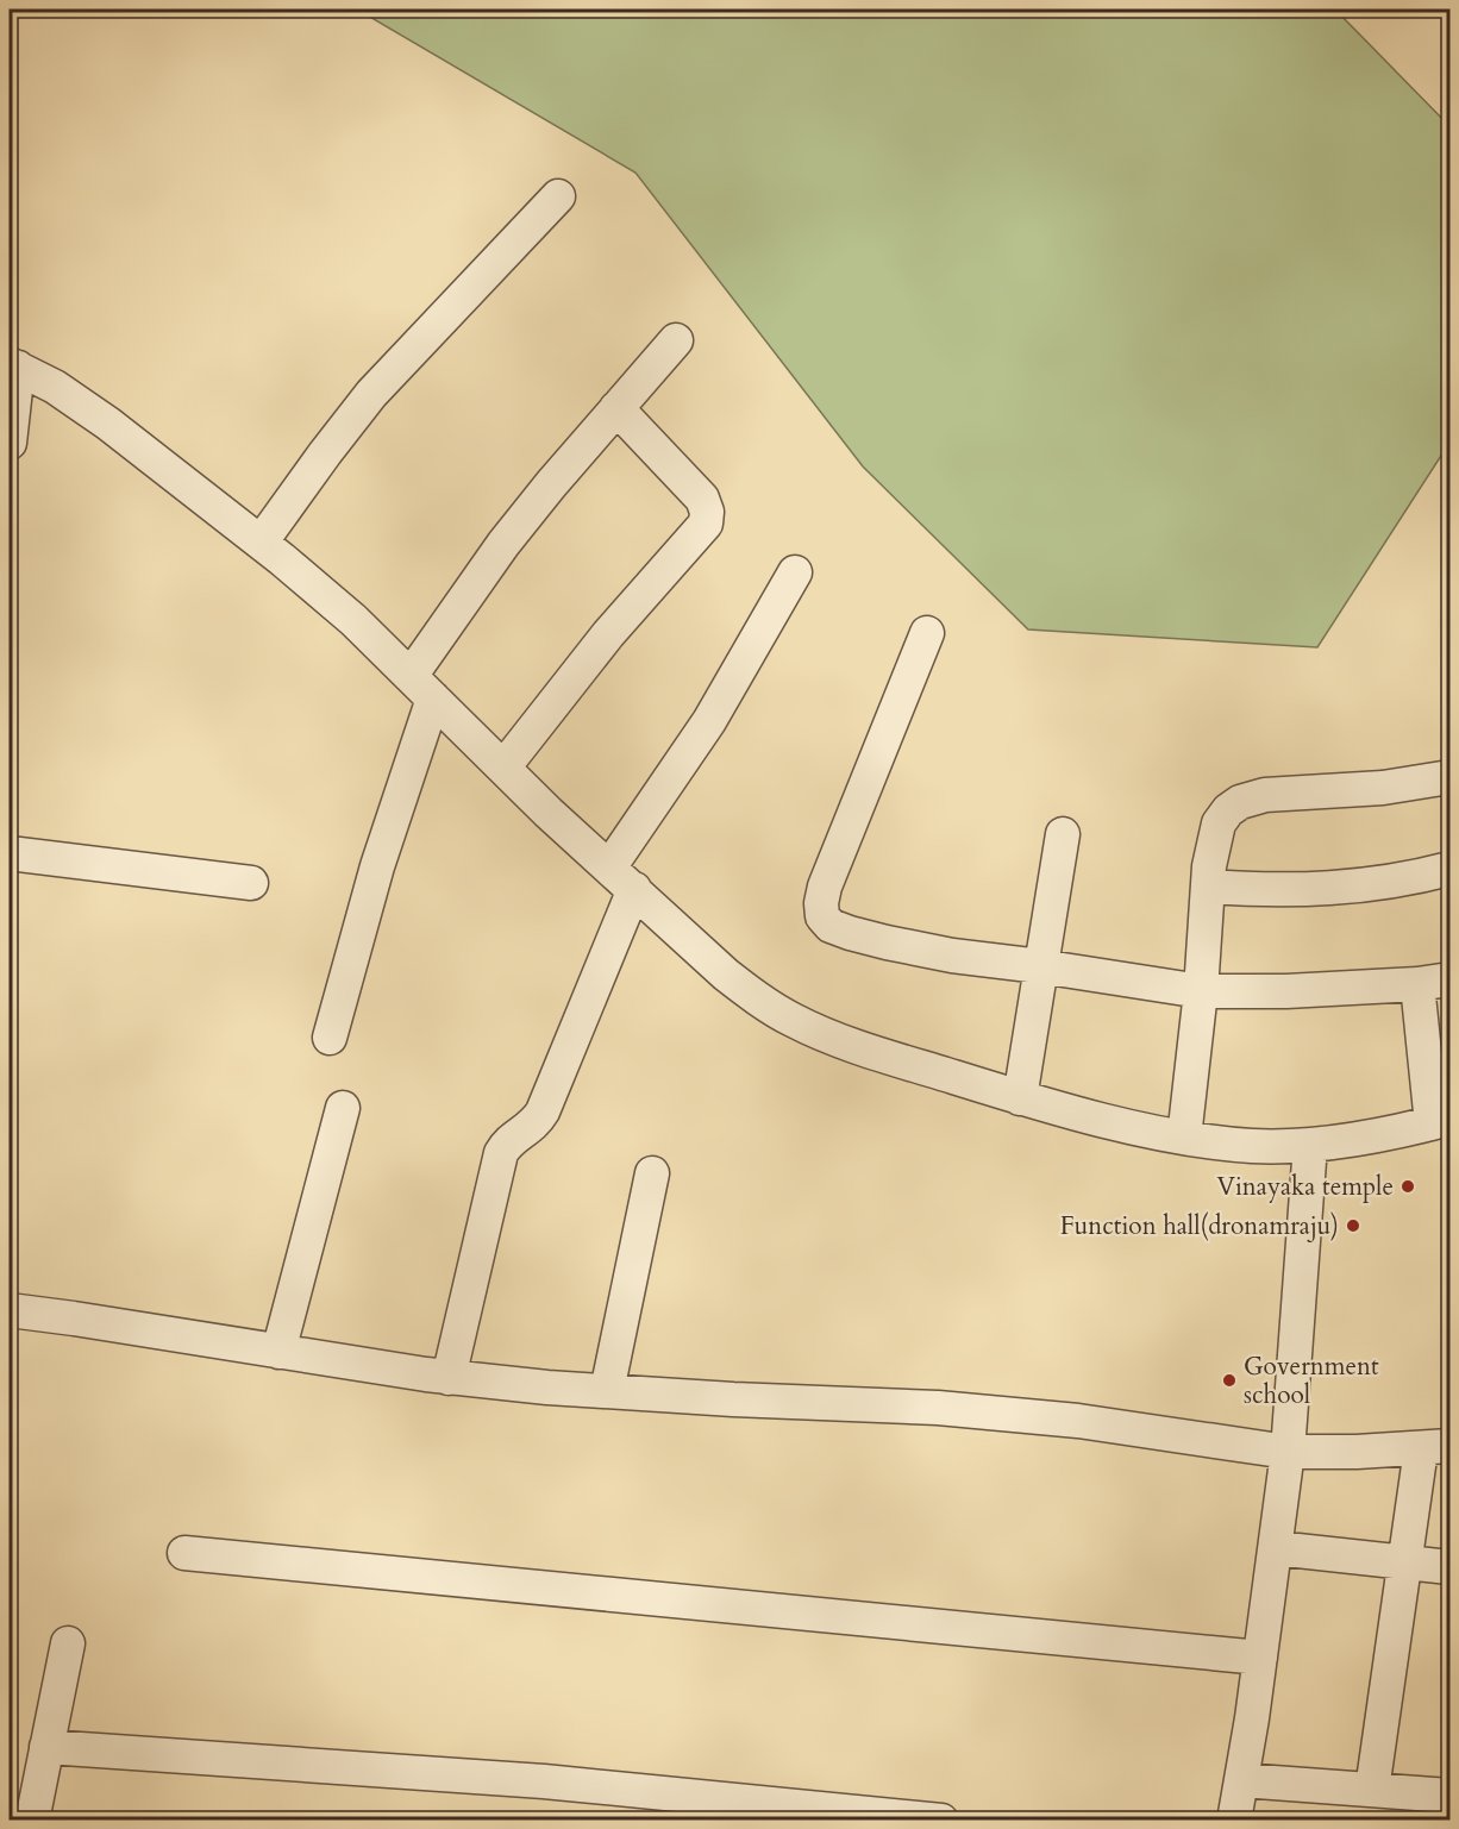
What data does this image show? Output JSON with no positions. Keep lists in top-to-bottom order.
{
  "places": ["Vinayaka temple", "Function hall(dronamraju)", "Government school"]
}
